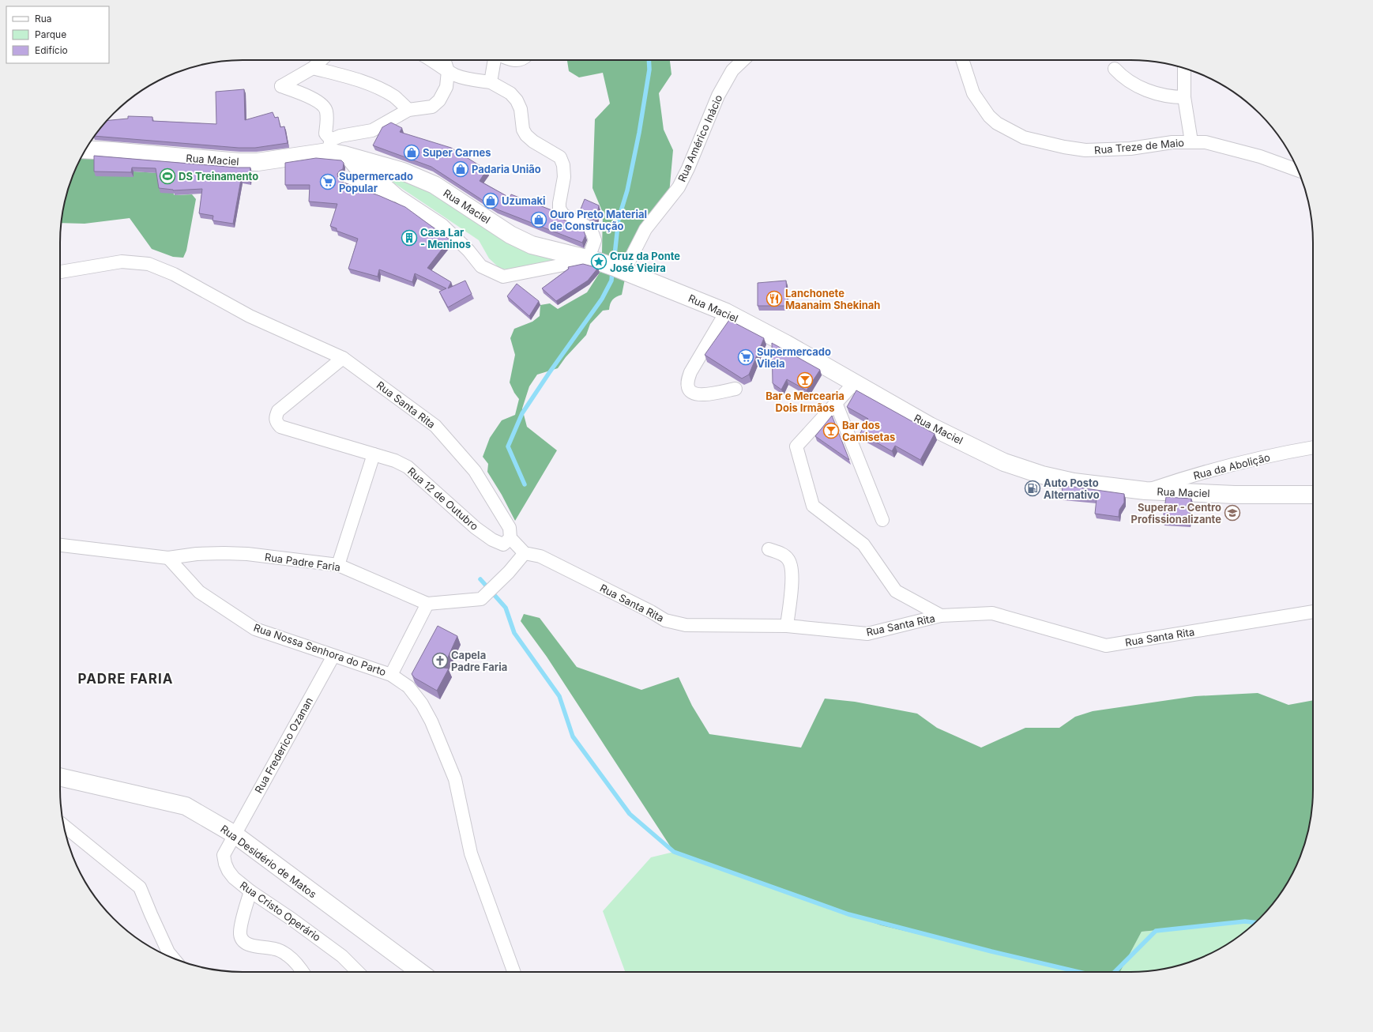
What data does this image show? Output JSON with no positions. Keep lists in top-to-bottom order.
{
  "streets": {
    "main road": ["Rua Maciel", "Rua Desidério de Matos"],
    "street": [
      "Rua Américo Inácio",
      "Rua Treze de Maio",
      "Rua Santa Rita",
      "Rua da Abolição",
      "Rua 12 de Outubro",
      "Rua Padre Faria",
      "Rua Nossa Senhora do Parto",
      "Rua Frederico Ozanan",
      "Rua Cristo Operário"
    ]
  },
  "crossings": [
    ["Rua Américo Inácio", "Rua Maciel"],
    ["Rua Maciel", "Rua da Abolição"],
    ["Rua Santa Rita", "Rua 12 de Outubro"],
    ["Rua Santa Rita", "Rua Padre Faria"],
    ["Rua Padre Faria", "Rua Nossa Senhora do Parto"],
    ["Rua Nossa Senhora do Parto", "Rua Frederico Ozanan"],
    ["Rua Frederico Ozanan", "Rua Desidério de Matos"],
    ["Rua Frederico Ozanan", "Rua Cristo Operário"],
    ["Rua Desidério de Matos", "Rua Cristo Operário"]
  ],
  "districts": ["PADRE FARIA"],
  "places": {
    "shop": [
      "Super Carnes",
      "Padaria União",
      "Uzumaki",
      "Ouro Preto Material de Construção"
    ],
    "sports": ["DS Treinamento"],
    "supermarket": ["Supermercado Popular", "Supermercado Vilela"],
    "building": ["Casa Lar - Meninos"],
    "place": ["Cruz da Ponte José Vieira"],
    "restaurant": ["Lanchonete Maanaim Shekinah"],
    "bar": ["Bar e Mercearia Dois Irmãos", "Bar dos Camisetas"],
    "fuel station": ["Auto Posto Alternativo"],
    "school or university": ["Superar - Centro Profissionalizante"],
    "church": ["Capela Padre Faria"]
  },
  "legend": ["Rua", "Parque", "Edifício"]
}
